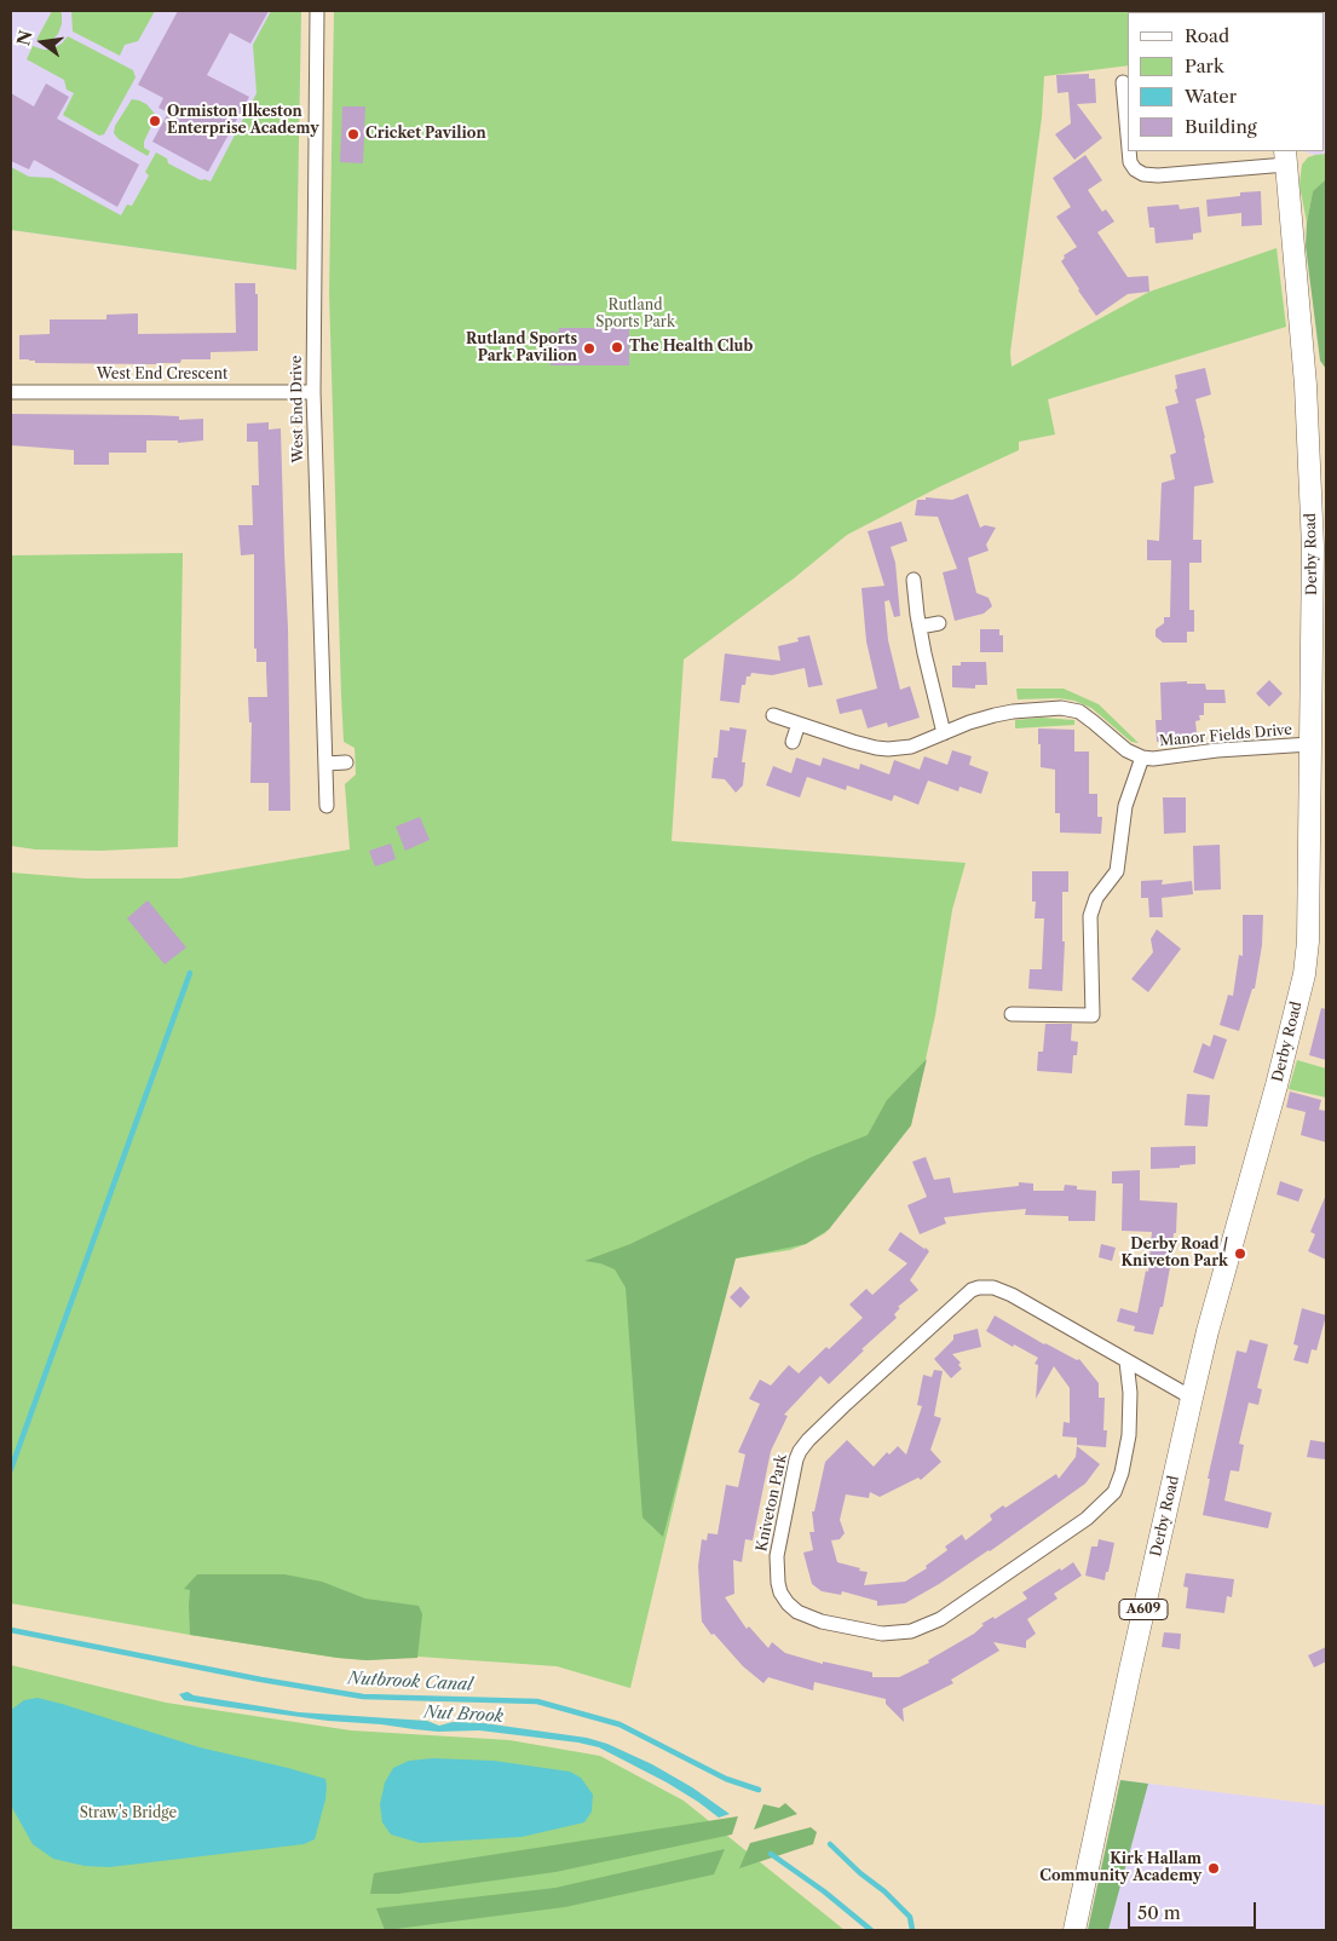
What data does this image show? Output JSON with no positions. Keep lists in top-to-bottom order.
{
  "streets": {
    "main road": ["Derby Road", "A609"],
    "street": [
      "West End Crescent",
      "West End Drive",
      "Manor Fields Drive",
      "Kniveton Park"
    ]
  },
  "crossings": [
    ["West End Crescent", "West End Drive"],
    ["Derby Road", "Manor Fields Drive"],
    ["Derby Road", "Kniveton Park"]
  ],
  "water": ["Nutbrook Canal", "Nut Brook"],
  "parks": ["Rutland Sports Park", "Straw's Bridge"],
  "places": [
    "Ormiston Ilkeston Enterprise Academy",
    "Cricket Pavilion",
    "The Health Club",
    "Rutland Sports Park Pavilion",
    "Derby Road / Kniveton Park",
    "Kirk Hallam Community Academy"
  ],
  "legend": [
    "Road",
    "Park",
    "Water",
    "Building"
  ],
  "scale_bar": "50 m",
  "north": "left"
}
